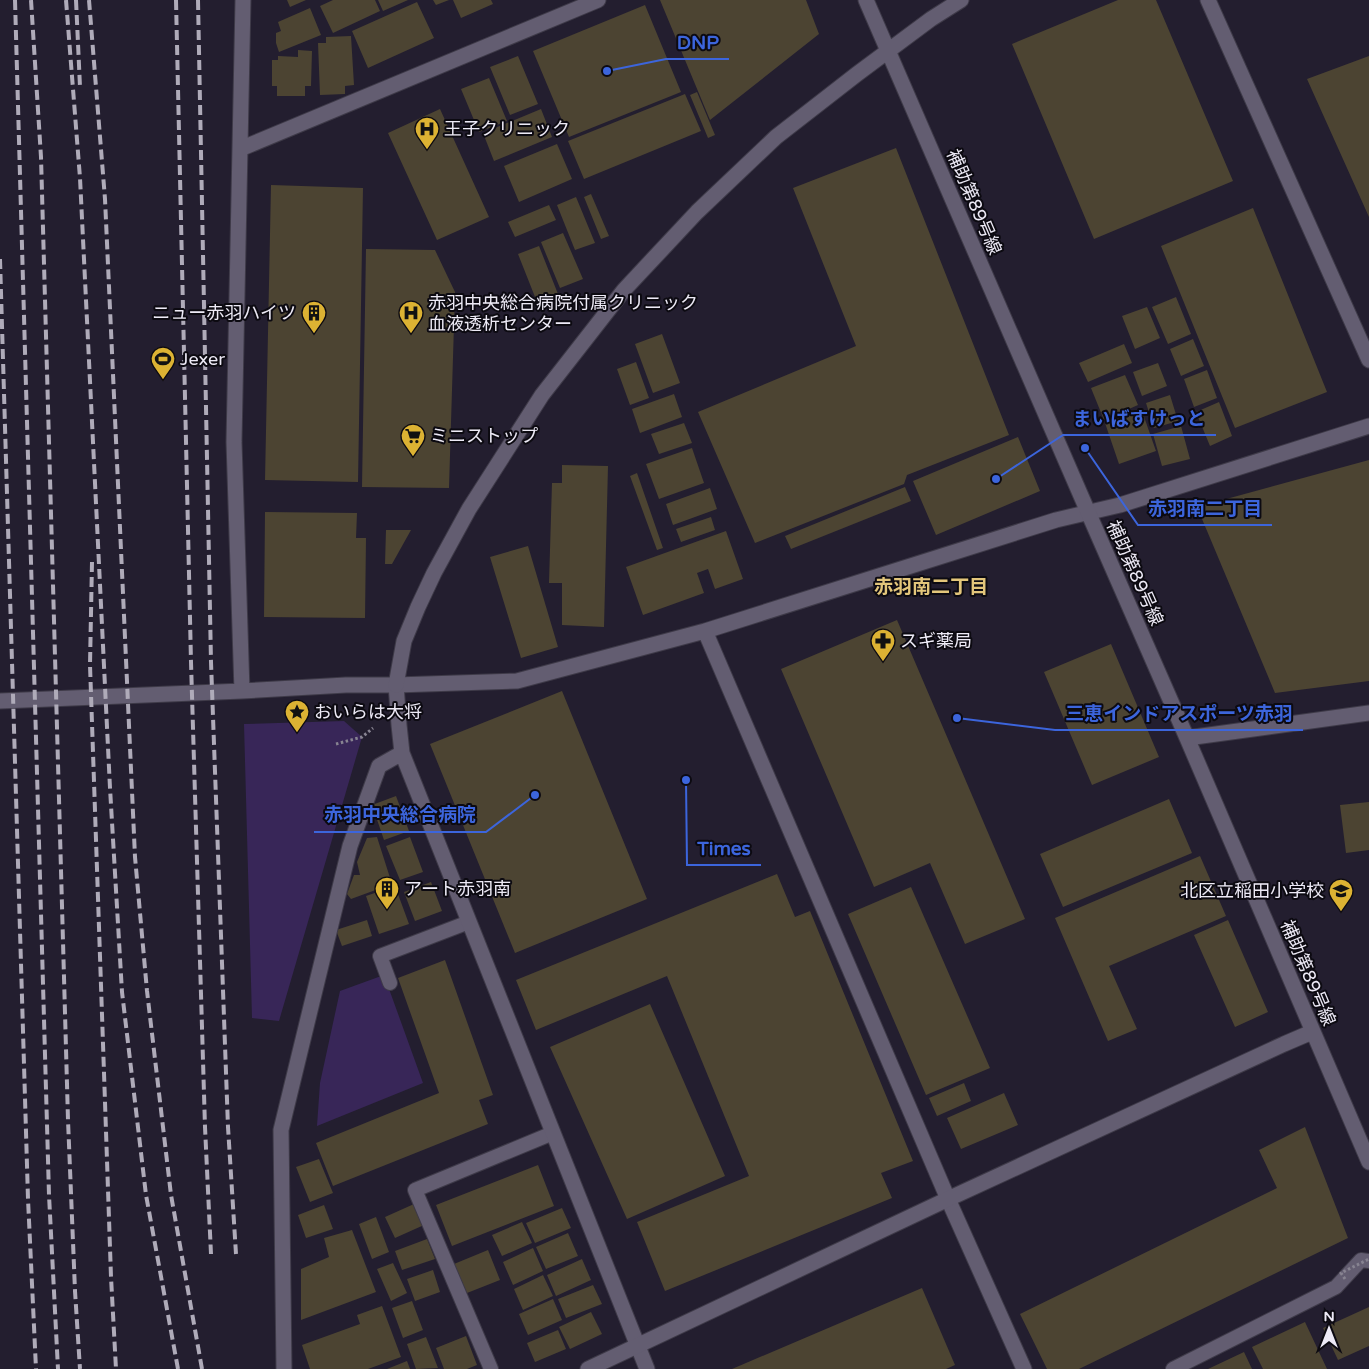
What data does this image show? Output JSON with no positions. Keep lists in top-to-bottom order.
{
  "streets": {
    "street": ["補助第89号線"]
  },
  "districts": ["赤羽南二丁目"],
  "places": {
    "other": [
      "DNP",
      "赤羽南二丁目",
      "まいばすけっと",
      "三恵インドアスポーツ赤羽",
      "Times",
      "赤羽中央総合病院"
    ],
    "hospital": ["王子クリニック", "赤羽中央総合病院付属クリニック 血液透析センター"],
    "building": ["ニュー赤羽ハイツ", "アート赤羽南"],
    "sports": ["Jexer"],
    "supermarket": ["ミニストップ"],
    "pharmacy": ["スギ薬局"],
    "place": ["おいらは大将"],
    "school or university": ["北区立稲田小学校"]
  },
  "north": "top"
}
